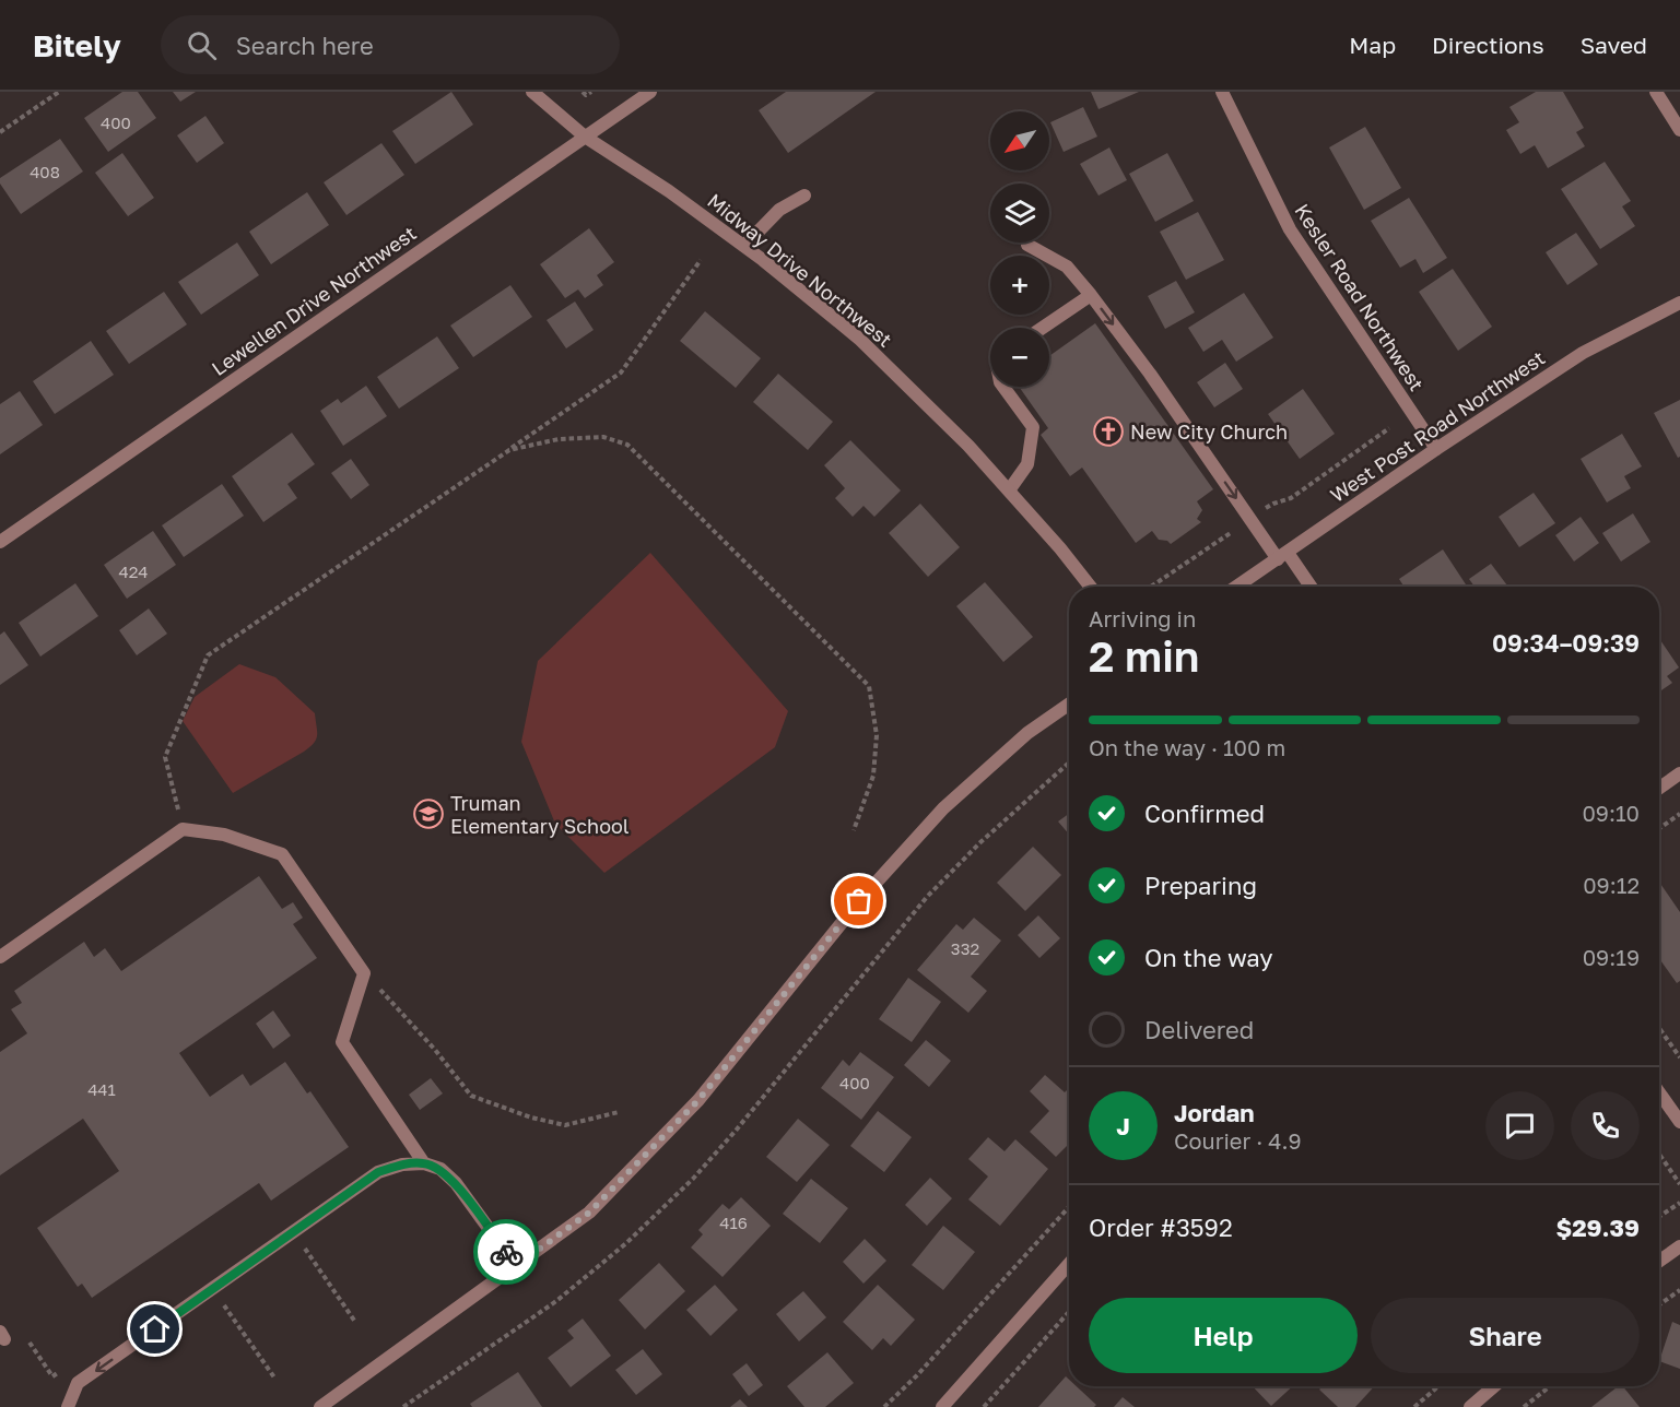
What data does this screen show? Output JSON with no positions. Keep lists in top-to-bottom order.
{
  "streets": {
    "street": [
      "Midway Drive Northwest",
      "Kesler Road Northwest",
      "Lewellen Drive Northwest",
      "West Post Road Northwest"
    ]
  },
  "crossings": [
    ["Midway Drive Northwest", "Lewellen Drive Northwest"],
    ["Kesler Road Northwest", "West Post Road Northwest"]
  ],
  "places": {
    "church": ["New City Church"],
    "school or university": ["Truman Elementary School"]
  },
  "house_numbers": [
    "400",
    "408",
    "424",
    "332",
    "400",
    "441",
    "416"
  ],
  "north": "bottom left",
  "page": {
    "header": "Bitely",
    "search": "Search here",
    "nav": ["Map", "Directions", "Saved"],
    "map_buttons": ["+", "−"],
    "heading": ["2 min", "Arriving in", "09:34–09:39"],
    "panel": [
      "Jordan",
      "Courier · 4.9",
      "Order #3592",
      "$29.39"
    ],
    "bar": "On the way · 100 m",
    "list": [
      ["Confirmed", "09:10"],
      ["Preparing", "09:12"],
      ["On the way", "09:19"],
      "Delivered"
    ],
    "round": "J",
    "buttons": ["Help", "Share"]
  }
}
